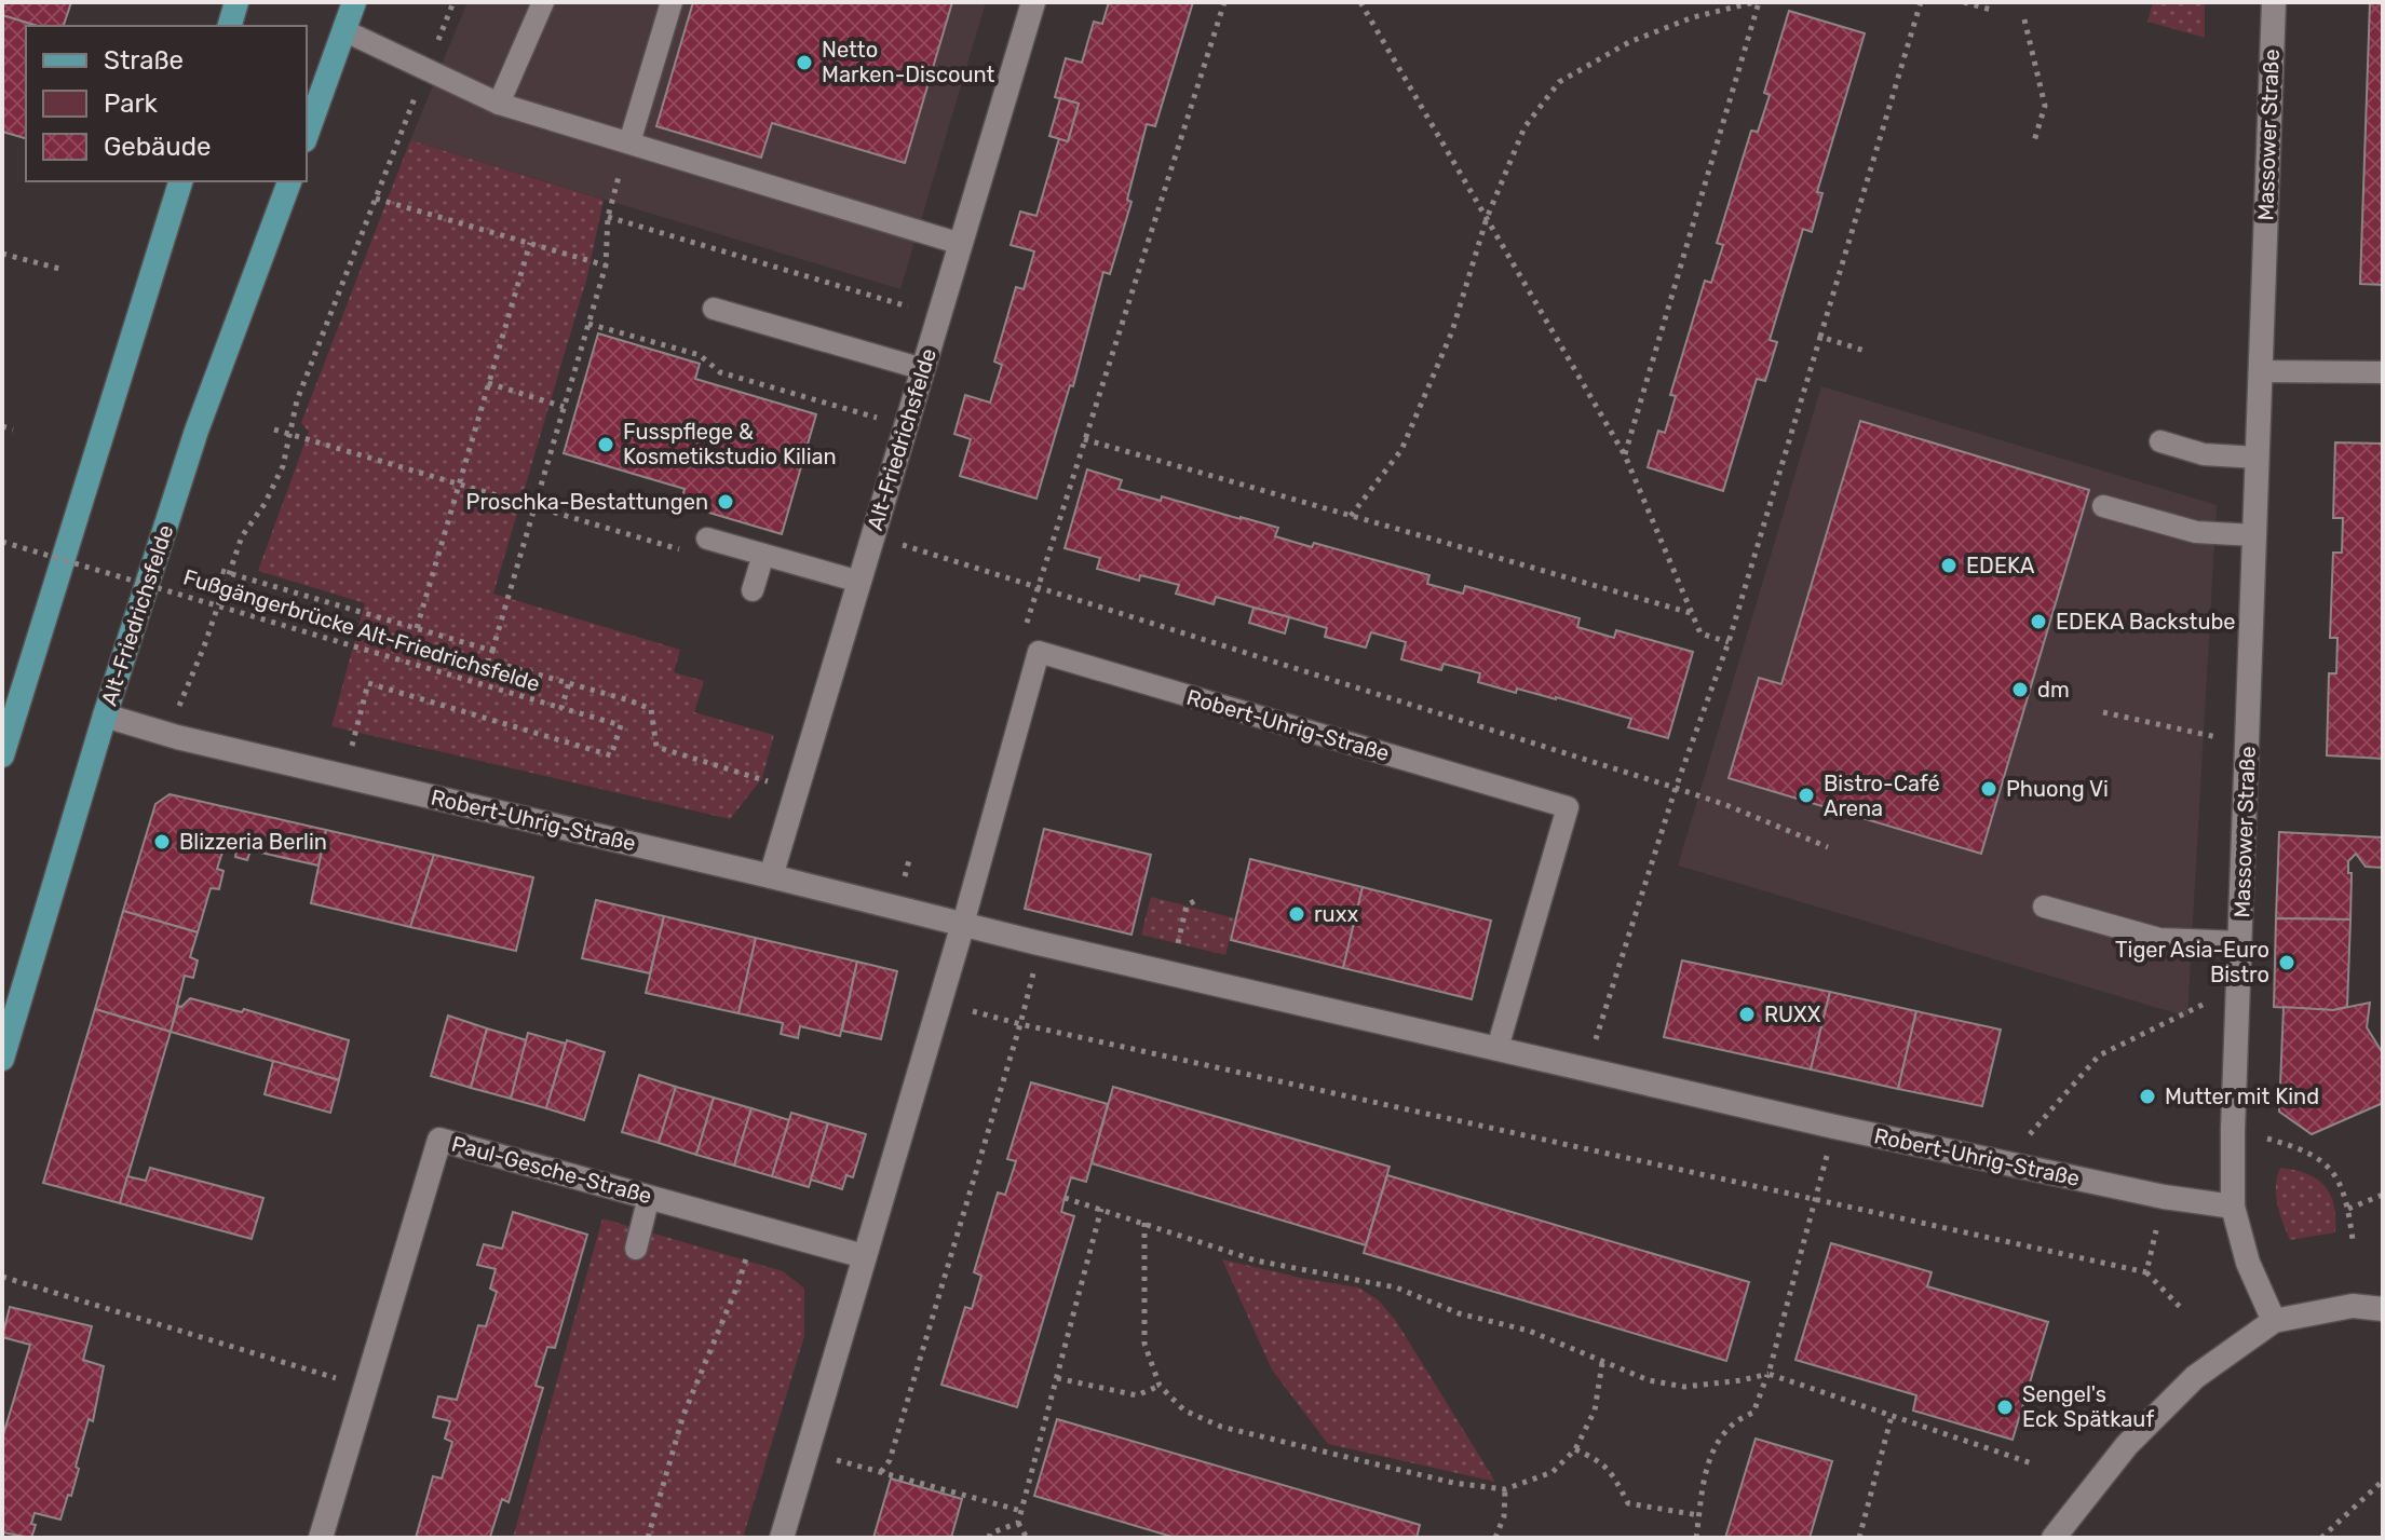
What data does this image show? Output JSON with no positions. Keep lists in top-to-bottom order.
{
  "streets": {
    "main road": ["Alt-Friedrichsfelde"],
    "street": ["Massower Straße", "Robert-Uhrig-Straße", "Paul-Gesche-Straße"],
    "path": ["Fußgängerbrücke Alt-Friedrichsfelde"]
  },
  "crossings": [
    ["Massower Straße", "Robert-Uhrig-Straße"],
    ["Alt-Friedrichsfelde", "Robert-Uhrig-Straße"],
    ["Fußgängerbrücke Alt-Friedrichsfelde", "Robert-Uhrig-Straße"]
  ],
  "places": [
    "Netto Marken-Discount",
    "Fusspflege & Kosmetikstudio Kilian",
    "Proschka-Bestattungen",
    "EDEKA",
    "EDEKA Backstube",
    "dm",
    "Phuong Vi",
    "Bistro-Café Arena",
    "Blizzeria Berlin",
    "ruxx",
    "Tiger Asia-Euro Bistro",
    "RUXX",
    "Mutter mit Kind",
    "Sengel's Eck Spätkauf"
  ],
  "legend": ["Straße", "Park", "Gebäude"]
}
